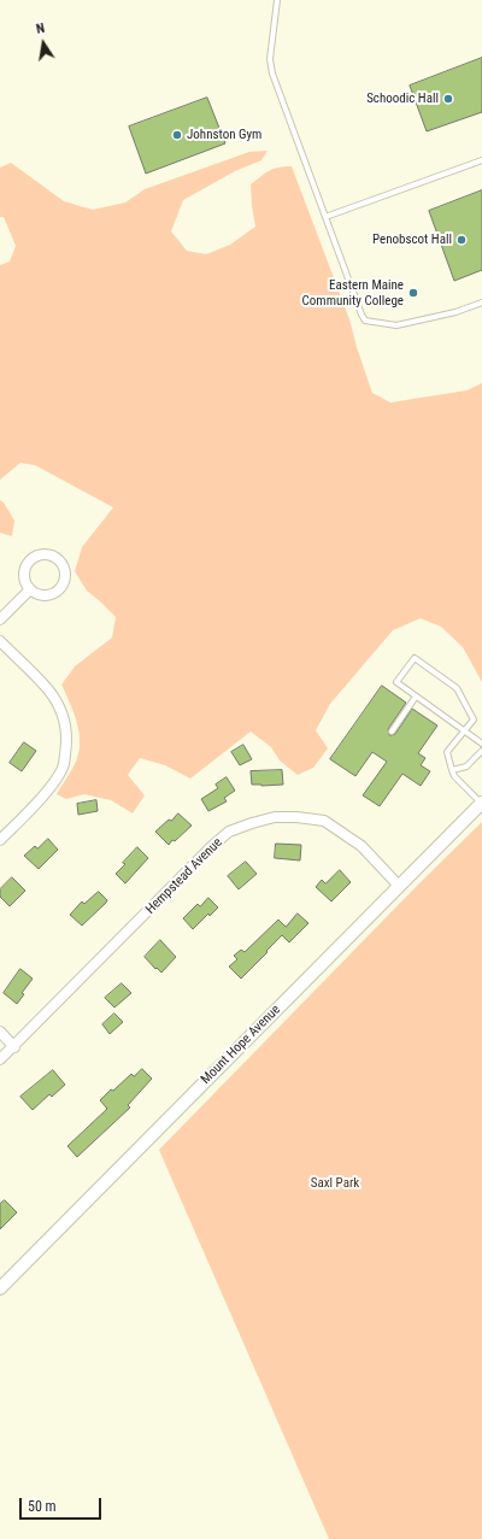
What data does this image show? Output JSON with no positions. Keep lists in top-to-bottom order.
{
  "streets": {
    "street": ["Hempstead Avenue", "Mount Hope Avenue"]
  },
  "crossings": [
    ["Hempstead Avenue", "Mount Hope Avenue"]
  ],
  "parks": ["Saxl Park"],
  "places": [
    "Schoodic Hall",
    "Johnston Gym",
    "Penobscot Hall",
    "Eastern Maine Community College"
  ],
  "scale_bar": "50 m",
  "north": "top"
}
